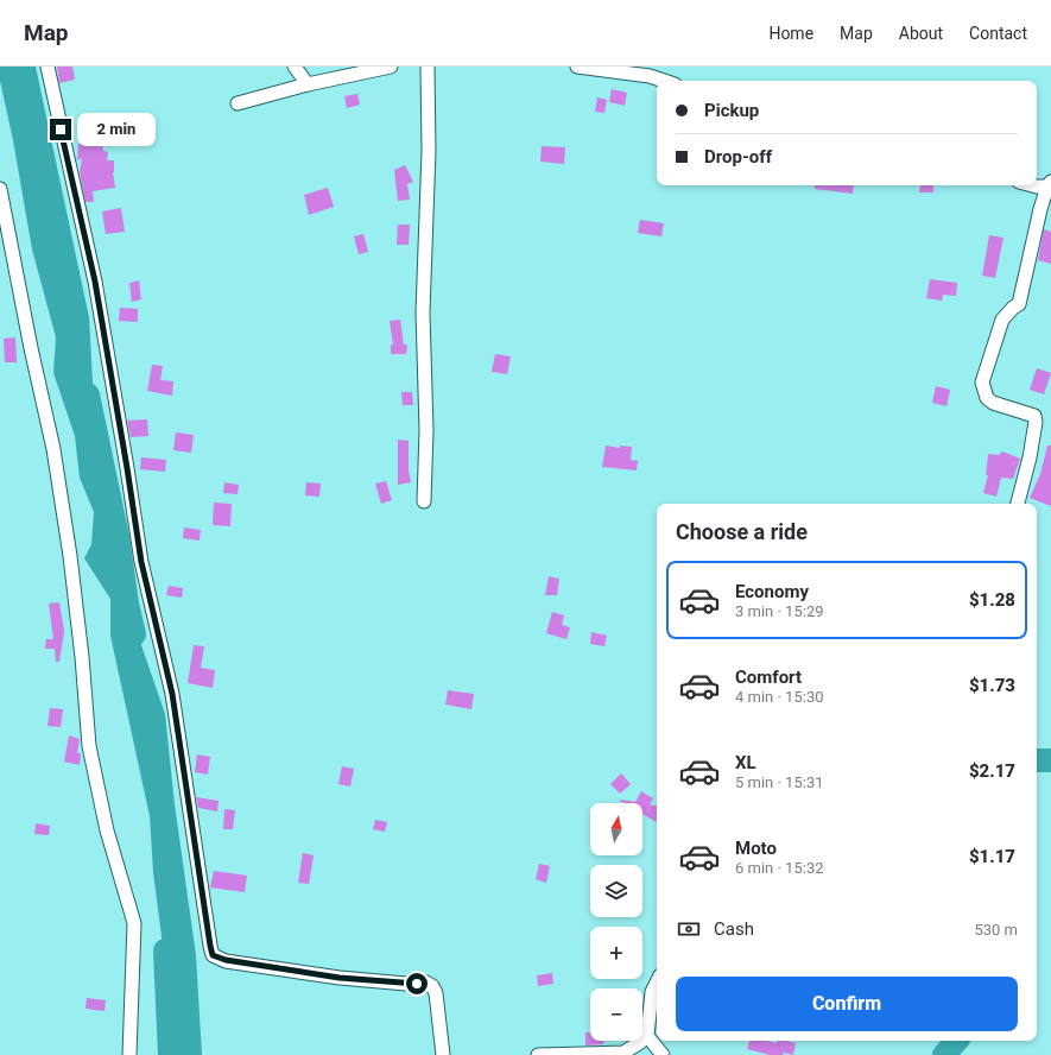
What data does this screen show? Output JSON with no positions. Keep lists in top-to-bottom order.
{
  "north": "top",
  "page": {
    "header": "Map",
    "nav": [
      "Home",
      "Map",
      "About",
      "Contact"
    ],
    "banner": ["Pickup", "Drop-off"],
    "bubble": "2 min",
    "heading": "Choose a ride",
    "list": [
      {
        "name": "Economy",
        "note": "3 min · 15:29",
        "value": "$1.28"
      },
      {
        "name": "Comfort",
        "note": "4 min · 15:30",
        "value": "$1.73"
      },
      {
        "name": "XL",
        "note": "5 min · 15:31",
        "value": "$2.17"
      },
      {
        "name": "Moto",
        "note": "6 min · 15:32",
        "value": "$1.17"
      }
    ],
    "map_buttons": ["+", "−"],
    "pay": ["Cash", "530 m"],
    "buttons": "Confirm"
  }
}
